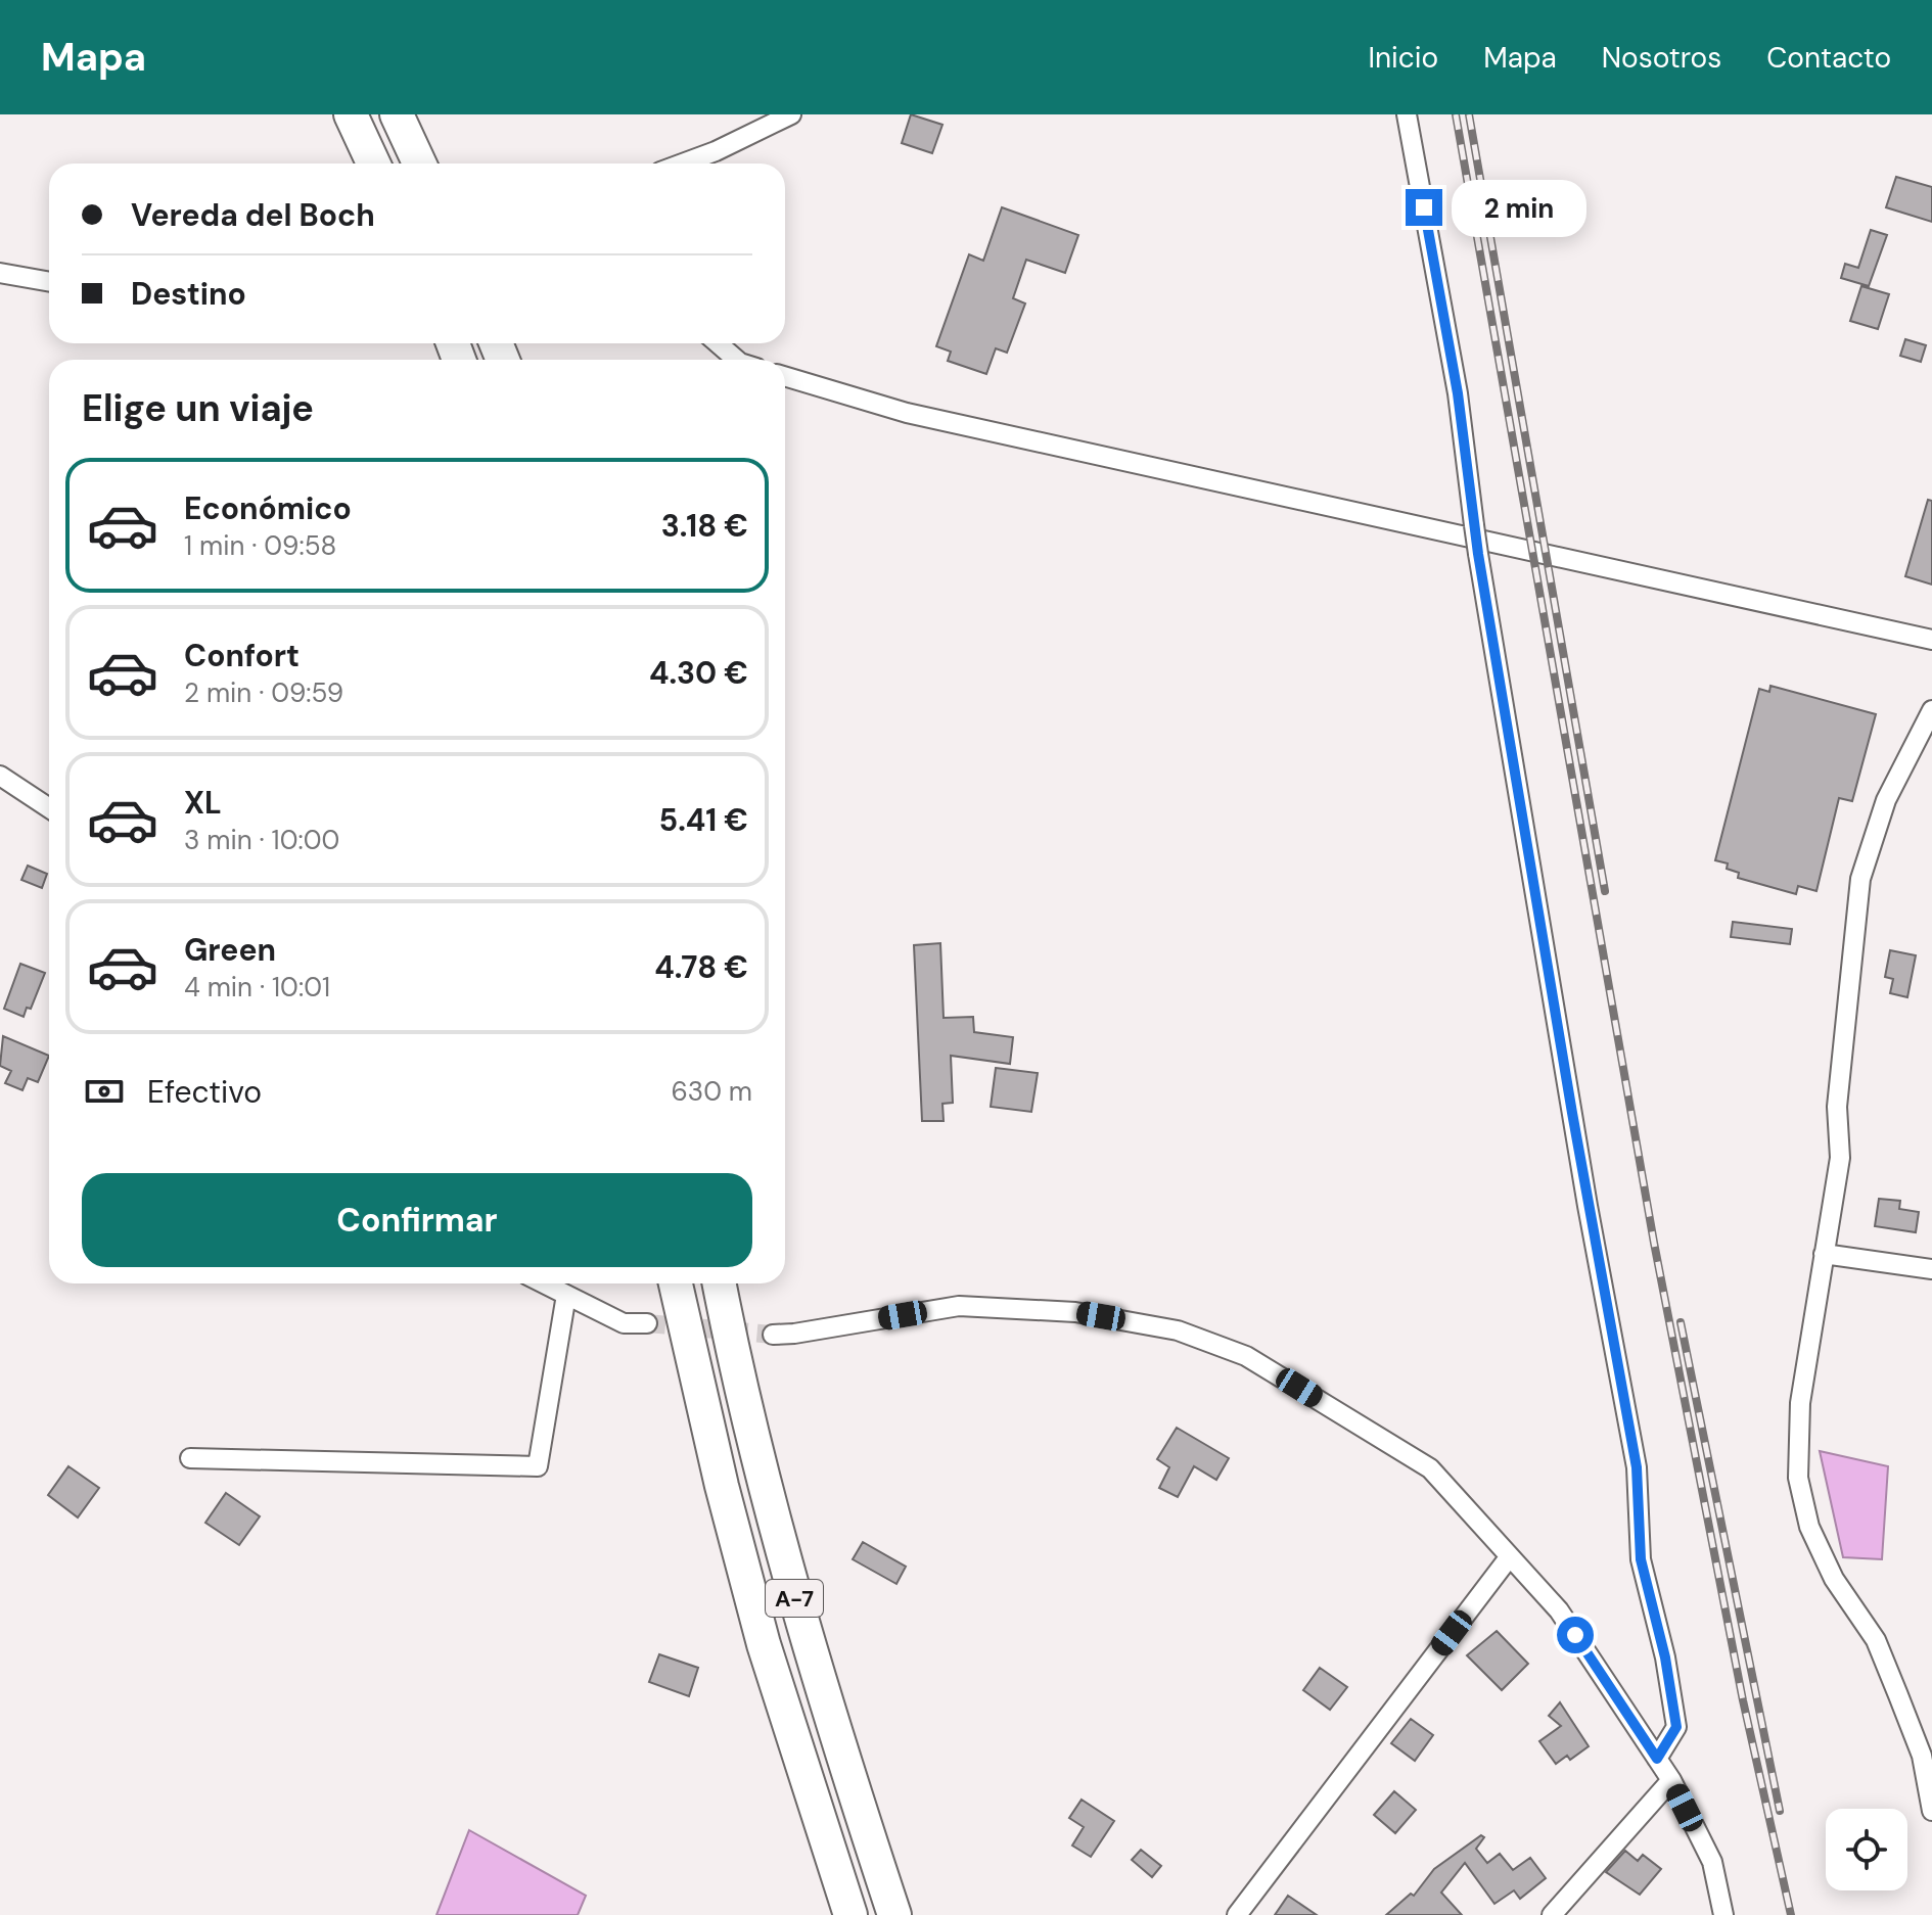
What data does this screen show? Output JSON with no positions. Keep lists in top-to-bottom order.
{
  "streets": {
    "highway": ["A-7"]
  },
  "page": {
    "header": "Mapa",
    "nav": [
      "Inicio",
      "Mapa",
      "Nosotros",
      "Contacto"
    ],
    "banner": ["Vereda del Boch", "Destino"],
    "bubble": "2 min",
    "heading": "Elige un viaje",
    "list": [
      {
        "name": "Económico",
        "note": "1 min · 09:58",
        "value": "3.18 €"
      },
      {
        "name": "Confort",
        "note": "2 min · 09:59",
        "value": "4.30 €"
      },
      {
        "name": "XL",
        "note": "3 min · 10:00",
        "value": "5.41 €"
      },
      {
        "name": "Green",
        "note": "4 min · 10:01",
        "value": "4.78 €"
      }
    ],
    "pay": ["Efectivo", "630 m"],
    "buttons": "Confirmar"
  }
}
